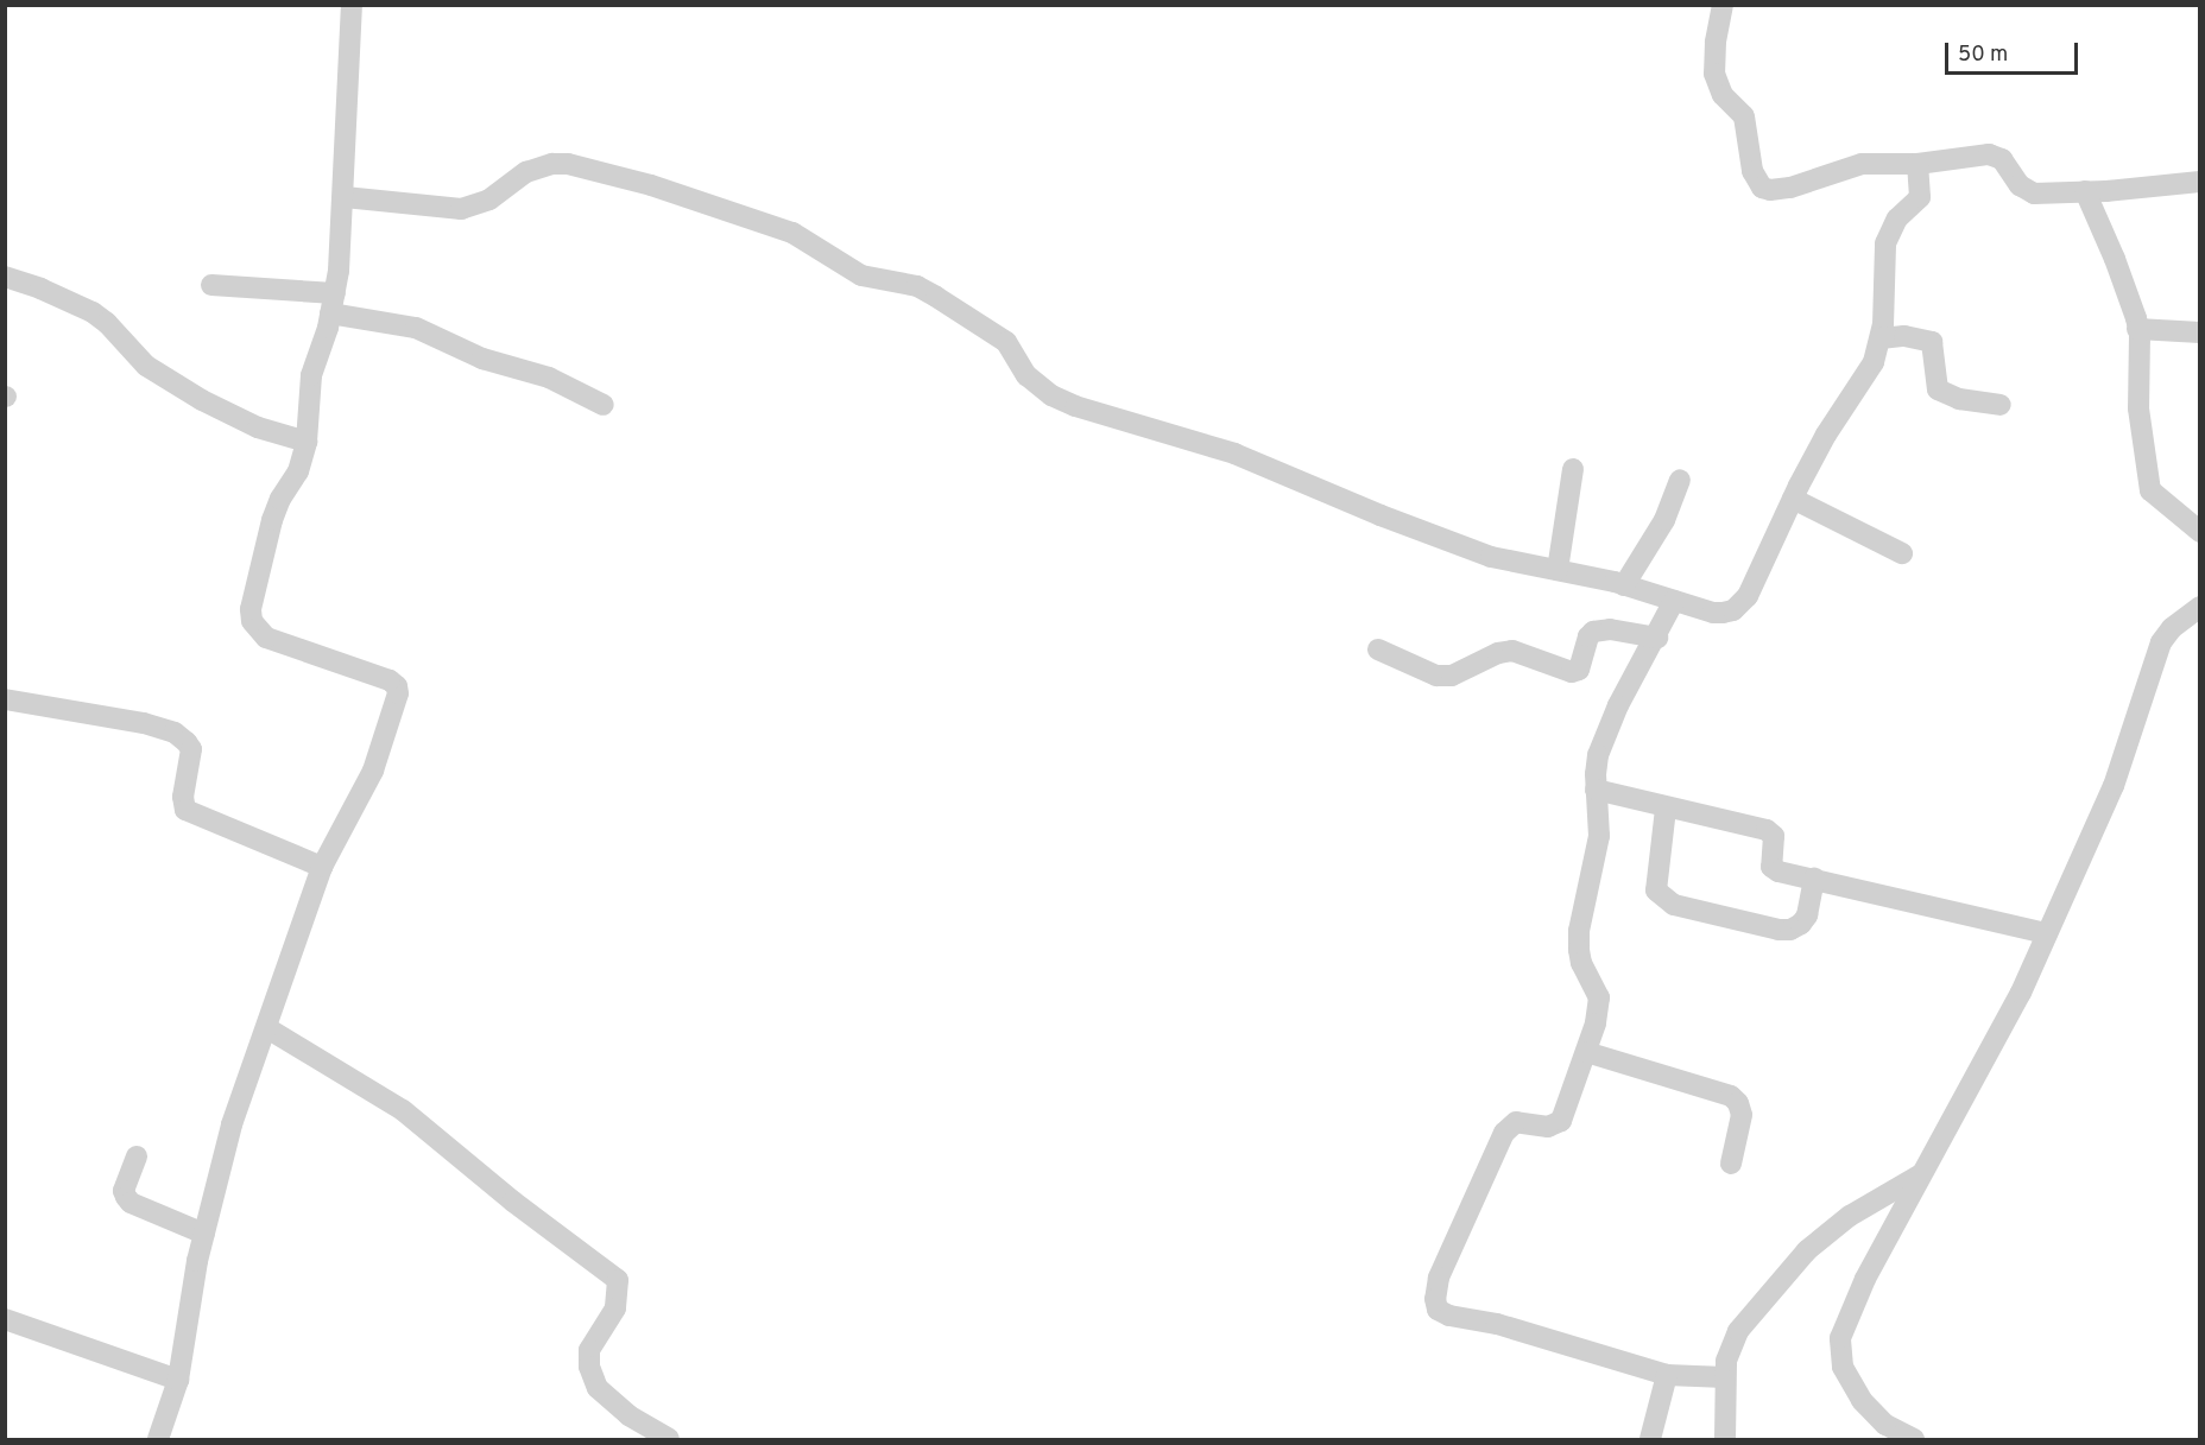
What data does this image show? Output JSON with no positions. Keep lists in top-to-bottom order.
{
  "scale_bar": "50 m"
}
